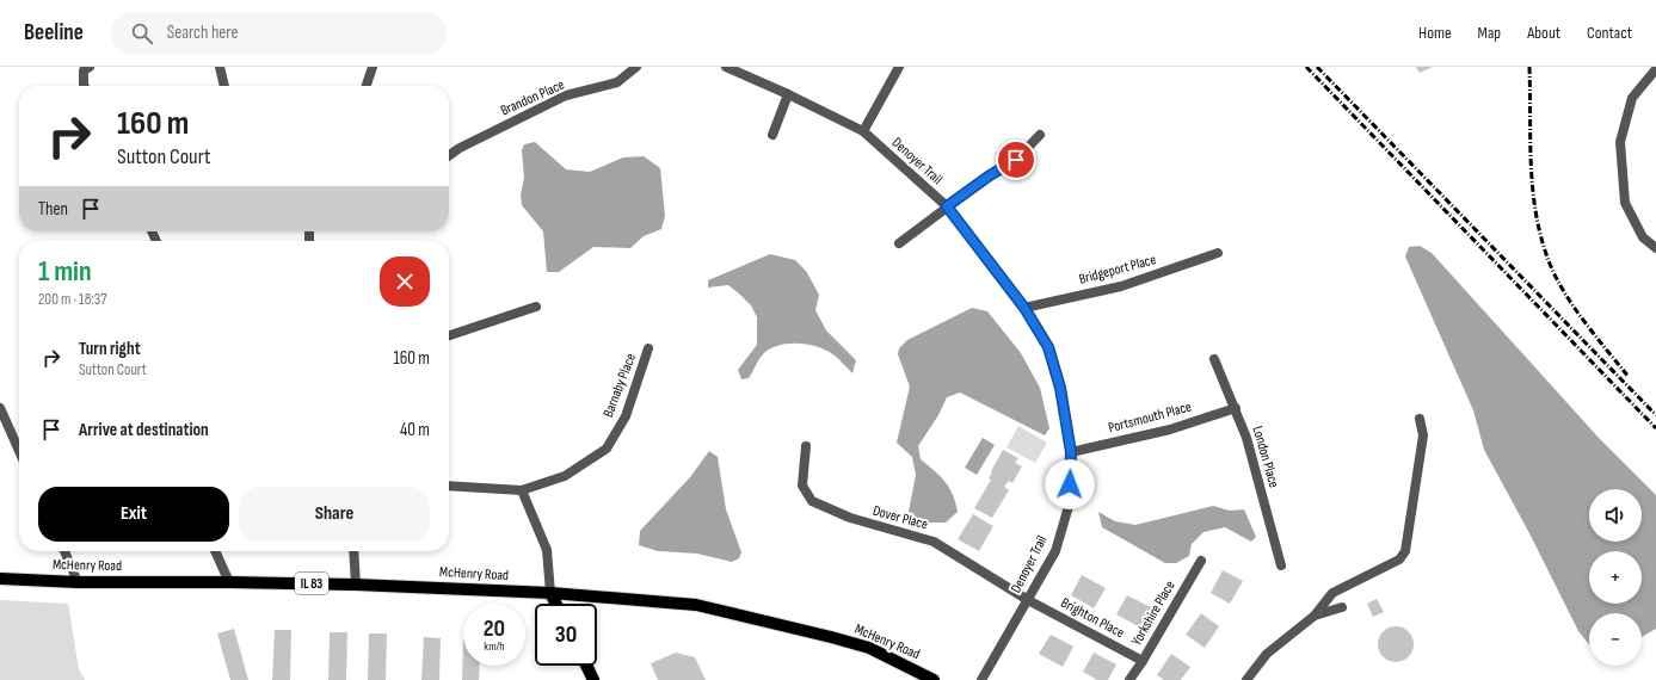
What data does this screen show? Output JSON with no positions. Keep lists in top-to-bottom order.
{
  "streets": {
    "main road": ["McHenry Road", "IL 83"],
    "street": [
      "Brandon Place",
      "Denoyer Trail",
      "Bridgeport Place",
      "Barnaby Place",
      "Portsmouth Place",
      "London Place",
      "Dover Place",
      "Yorkshire Place",
      "Brighton Place"
    ]
  },
  "crossings": [
    ["Denoyer Trail", "Bridgeport Place"],
    ["Denoyer Trail", "Portsmouth Place"],
    ["Denoyer Trail", "Dover Place"],
    ["Denoyer Trail", "Brighton Place"],
    ["Portsmouth Place", "London Place"],
    ["Dover Place", "Brighton Place"],
    ["Yorkshire Place", "Brighton Place"]
  ],
  "page": {
    "header": "Beeline",
    "search": "Search here",
    "nav": [
      "Home",
      "Map",
      "About",
      "Contact"
    ],
    "turn": ["160 m", "Sutton Court"],
    "then": "Then",
    "heading": ["1 min", "200 m · 18:37"],
    "list": [
      {
        "name": "Turn right",
        "note": "Sutton Court",
        "value": "160 m"
      },
      {
        "name": "Arrive at destination",
        "value": "40 m"
      }
    ],
    "buttons": ["Exit", "Share"],
    "map_buttons": ["+", "−"],
    "speed": "20 km/h",
    "limit": "30"
  }
}
